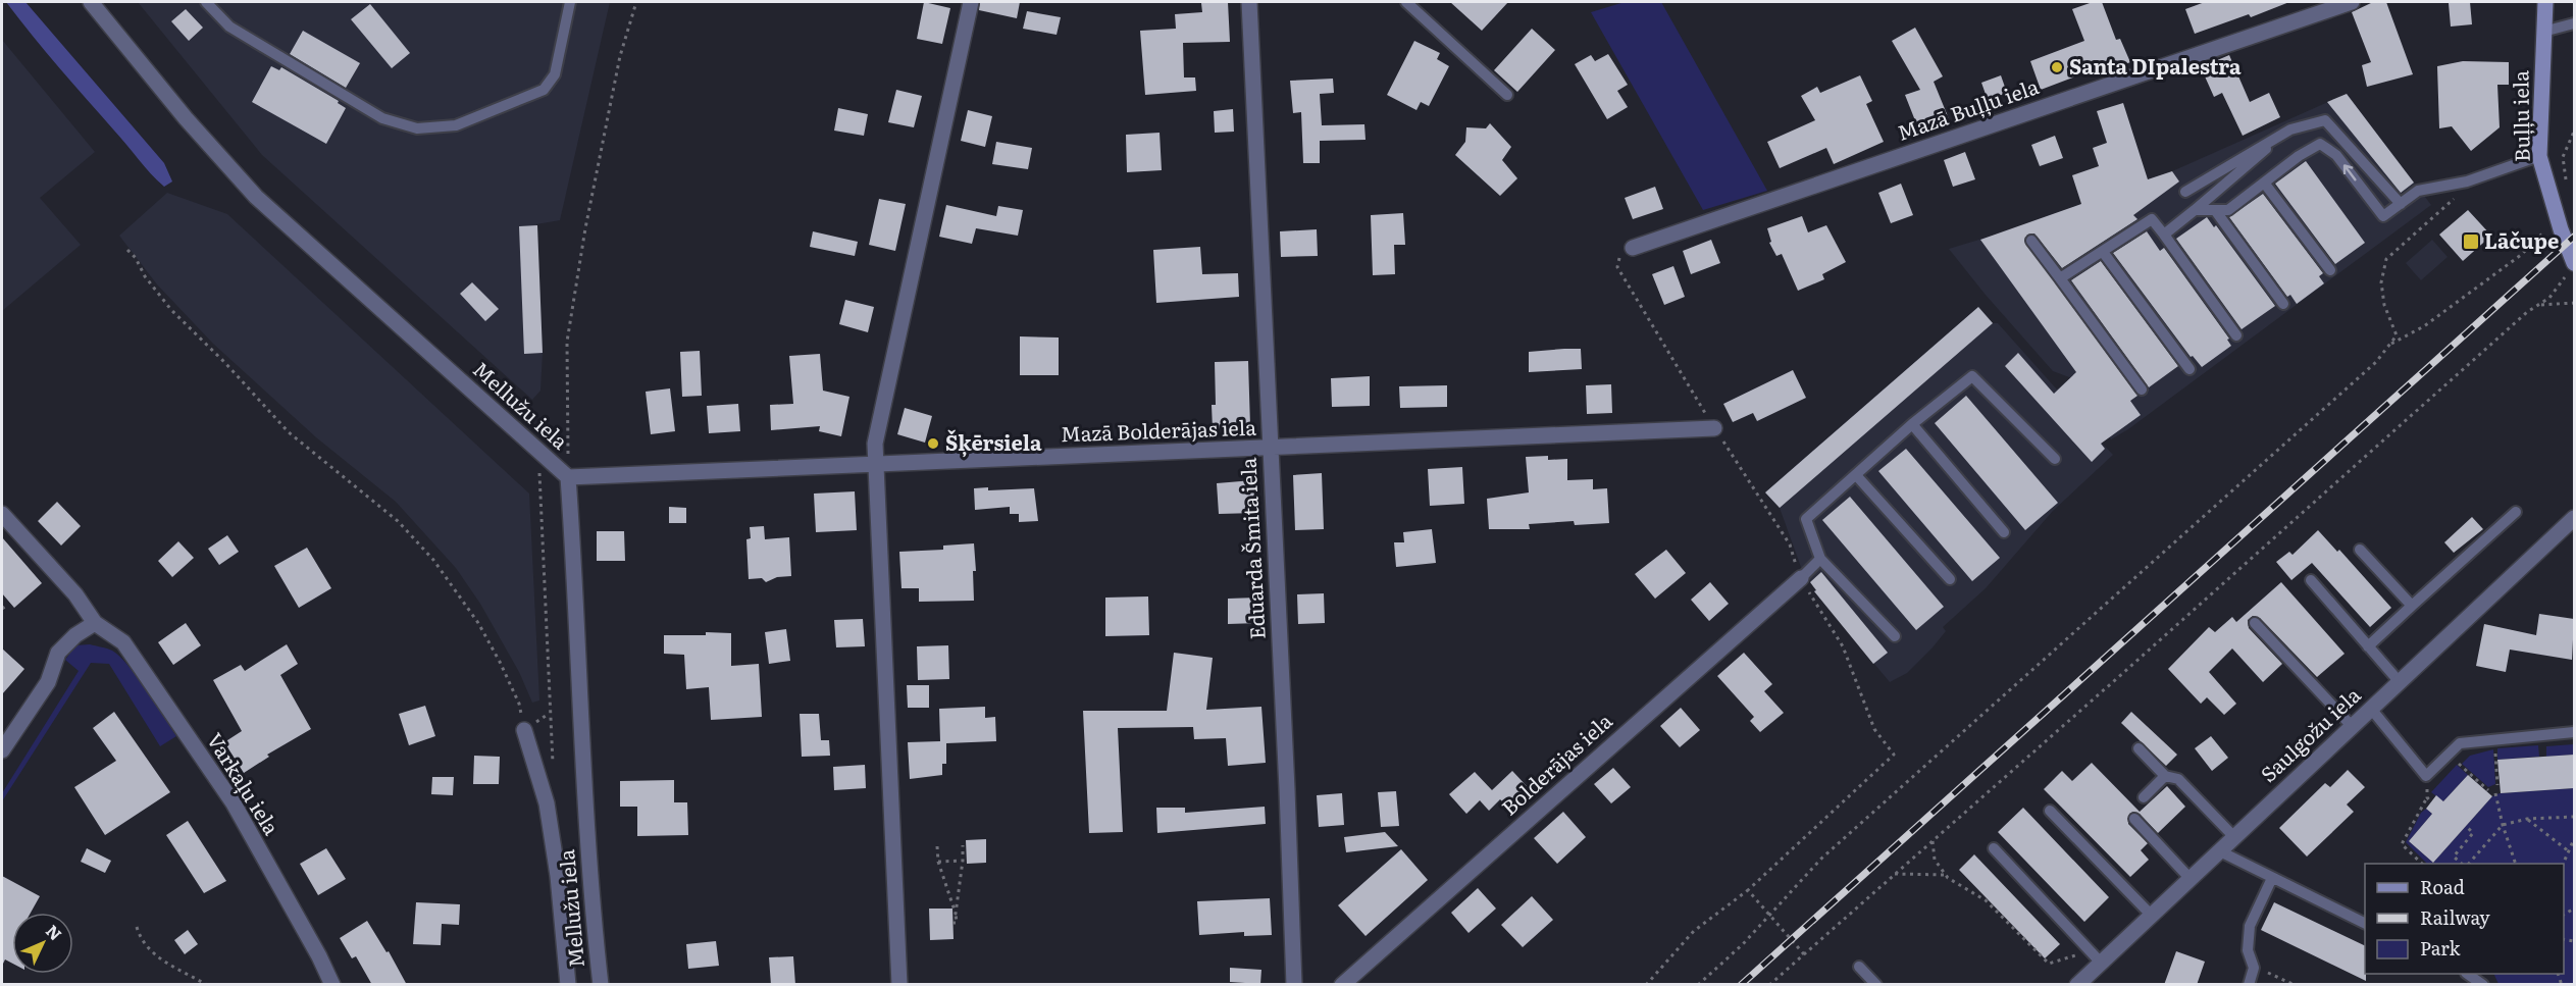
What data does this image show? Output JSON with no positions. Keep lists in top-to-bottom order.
{
  "streets": {
    "street": [
      "Mazā Buļļu iela",
      "Buļļu iela",
      "Mellužu iela",
      "Mazā Bolderājas iela",
      "Eduarda Šmita iela",
      "Saulgožu iela",
      "Bolderājas iela",
      "Varkaļu iela"
    ]
  },
  "crossings": [
    ["Mellužu iela", "Mazā Bolderājas iela"],
    ["Mazā Bolderājas iela", "Eduarda Šmita iela"]
  ],
  "places": {
    "other": ["Santa DIpalestra", "Šķērsiela"],
    "transit": ["Lāčupe"]
  },
  "legend": ["Road", "Railway", "Park"],
  "north": "top right"
}
